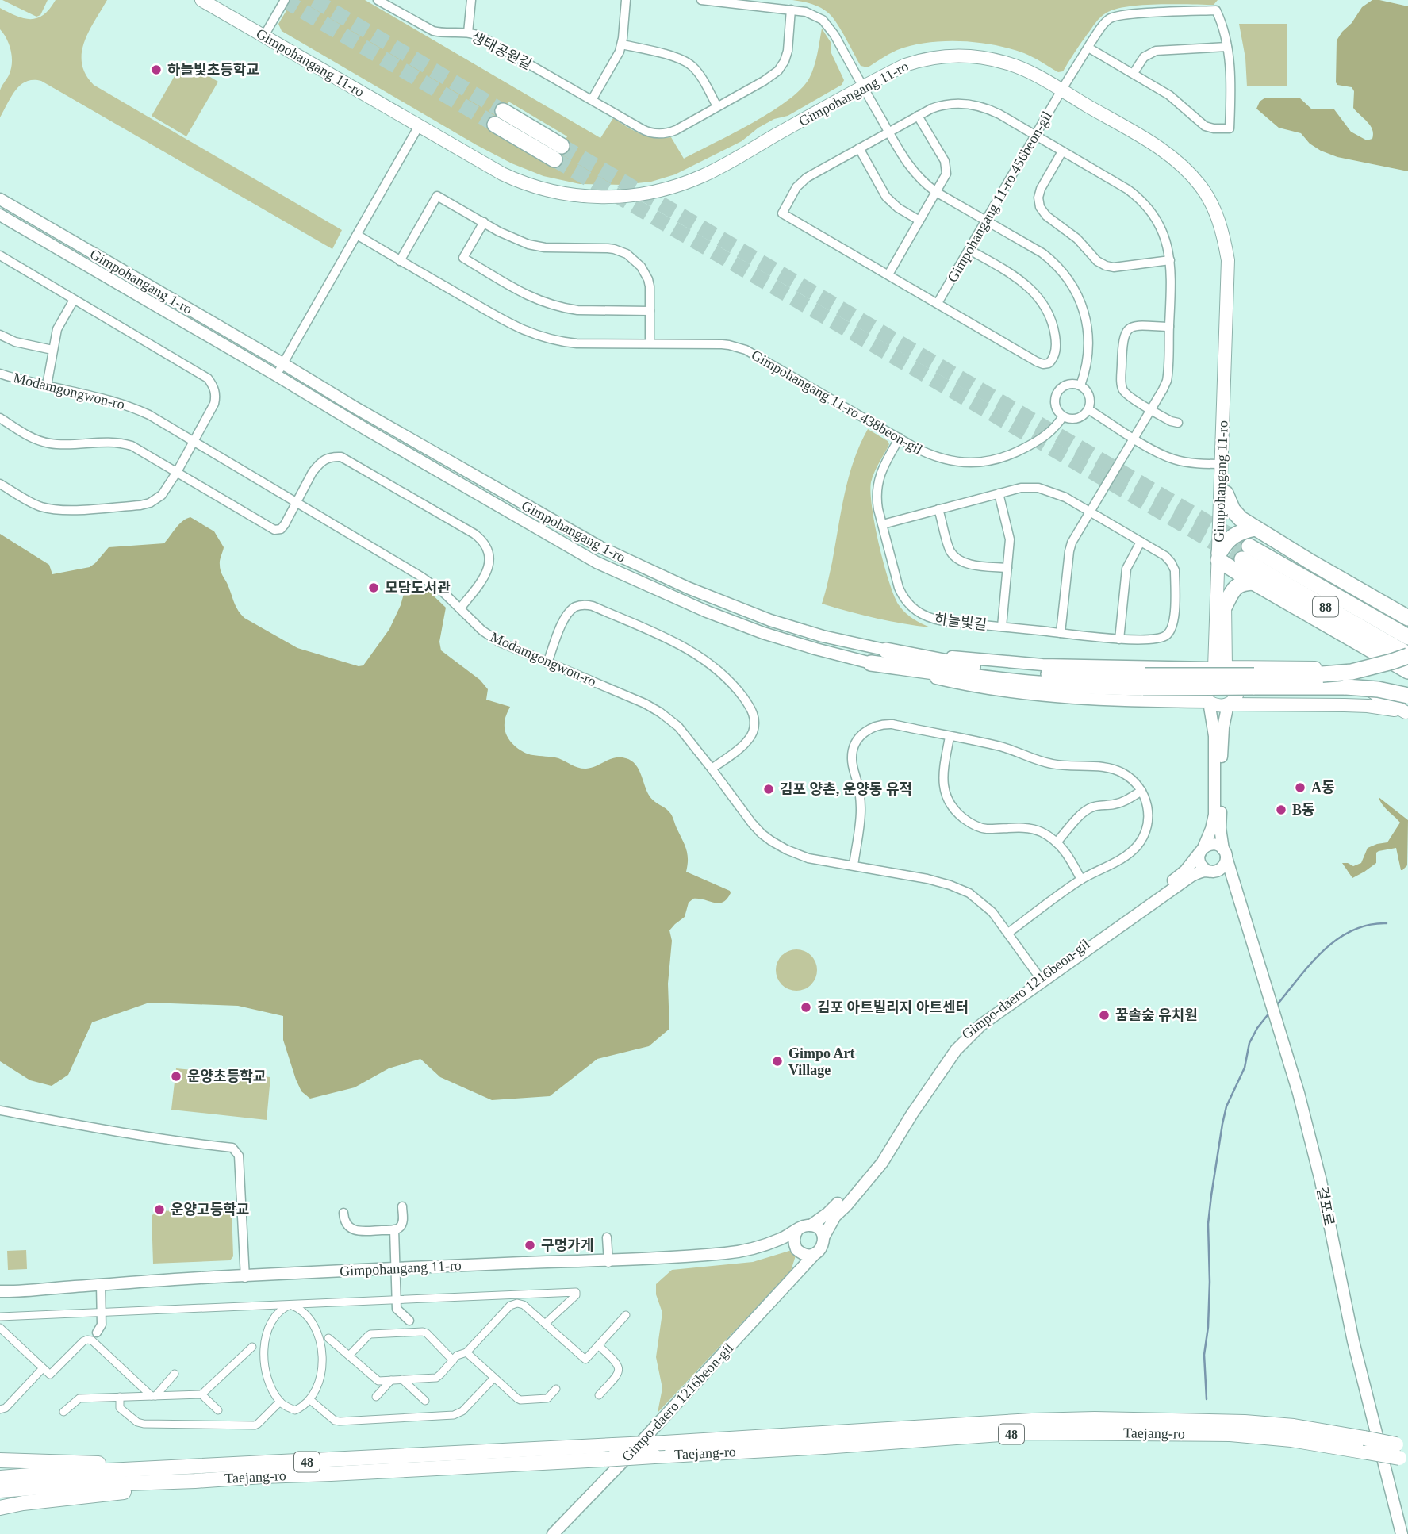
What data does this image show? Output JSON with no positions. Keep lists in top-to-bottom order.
{
  "streets": {
    "highway": ["88"],
    "main road": ["Gimpohangang 11-ro", "Taejang-ro", "48"],
    "street": [
      "생태공원길",
      "Gimpohangang 11-ro 456beon-gil",
      "Gimpohangang 1-ro",
      "Modamgongwon-ro",
      "Gimpohangang 11-ro 438beon-gil",
      "하늘빛길",
      "Gimpo-daero 1216beon-gil",
      "걸포로"
    ]
  },
  "crossings": [
    ["Gimpohangang 11-ro", "Gimpohangang 11-ro 456beon-gil"],
    ["Gimpohangang 11-ro", "Gimpohangang 1-ro"],
    ["Gimpohangang 11-ro", "Gimpo-daero 1216beon-gil"],
    ["Modamgongwon-ro", "Gimpo-daero 1216beon-gil"],
    ["Gimpohangang 11-ro 438beon-gil", "하늘빛길"],
    ["Gimpo-daero 1216beon-gil", "걸포로"]
  ],
  "places": [
    "하늘빛초등학교",
    "모담도서관",
    "A동",
    "김포 양촌, 운양동 유적",
    "B동",
    "김포 아트빌리지 아트센터",
    "꿈솔숲 유치원",
    "Gimpo Art Village",
    "운양초등학교",
    "운양고등학교",
    "구멍가게"
  ]
}
